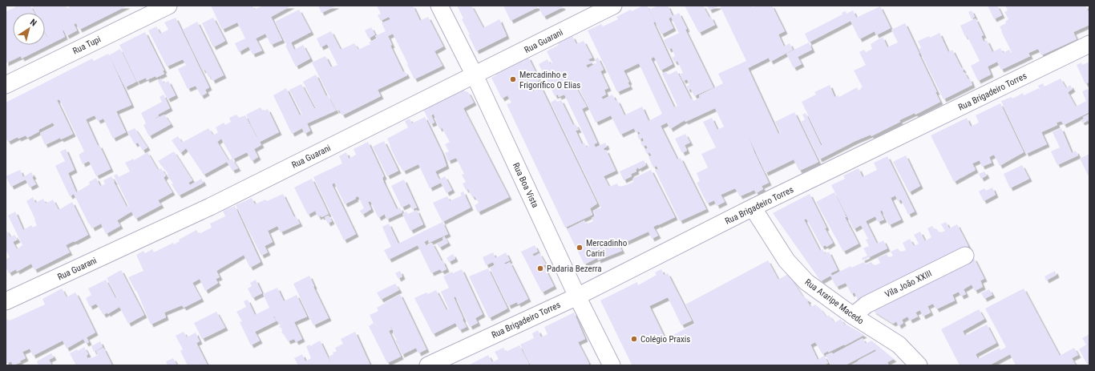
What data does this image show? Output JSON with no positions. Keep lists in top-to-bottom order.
{
  "streets": {
    "street": [
      "Rua Guarani",
      "Rua Tupi",
      "Rua Brigadeiro Torres",
      "Rua Boa Vista",
      "Vila João XXIII",
      "Rua Araripe Macedo"
    ]
  },
  "crossings": [
    ["Rua Guarani", "Rua Boa Vista"],
    ["Rua Brigadeiro Torres", "Rua Boa Vista"],
    ["Rua Brigadeiro Torres", "Rua Araripe Macedo"],
    ["Vila João XXIII", "Rua Araripe Macedo"]
  ],
  "places": [
    "Mercadinho e Frigorífico O Elias",
    "Mercadinho Cariri",
    "Padaria Bezerra",
    "Colégio Praxis"
  ],
  "north": "top right"
}
